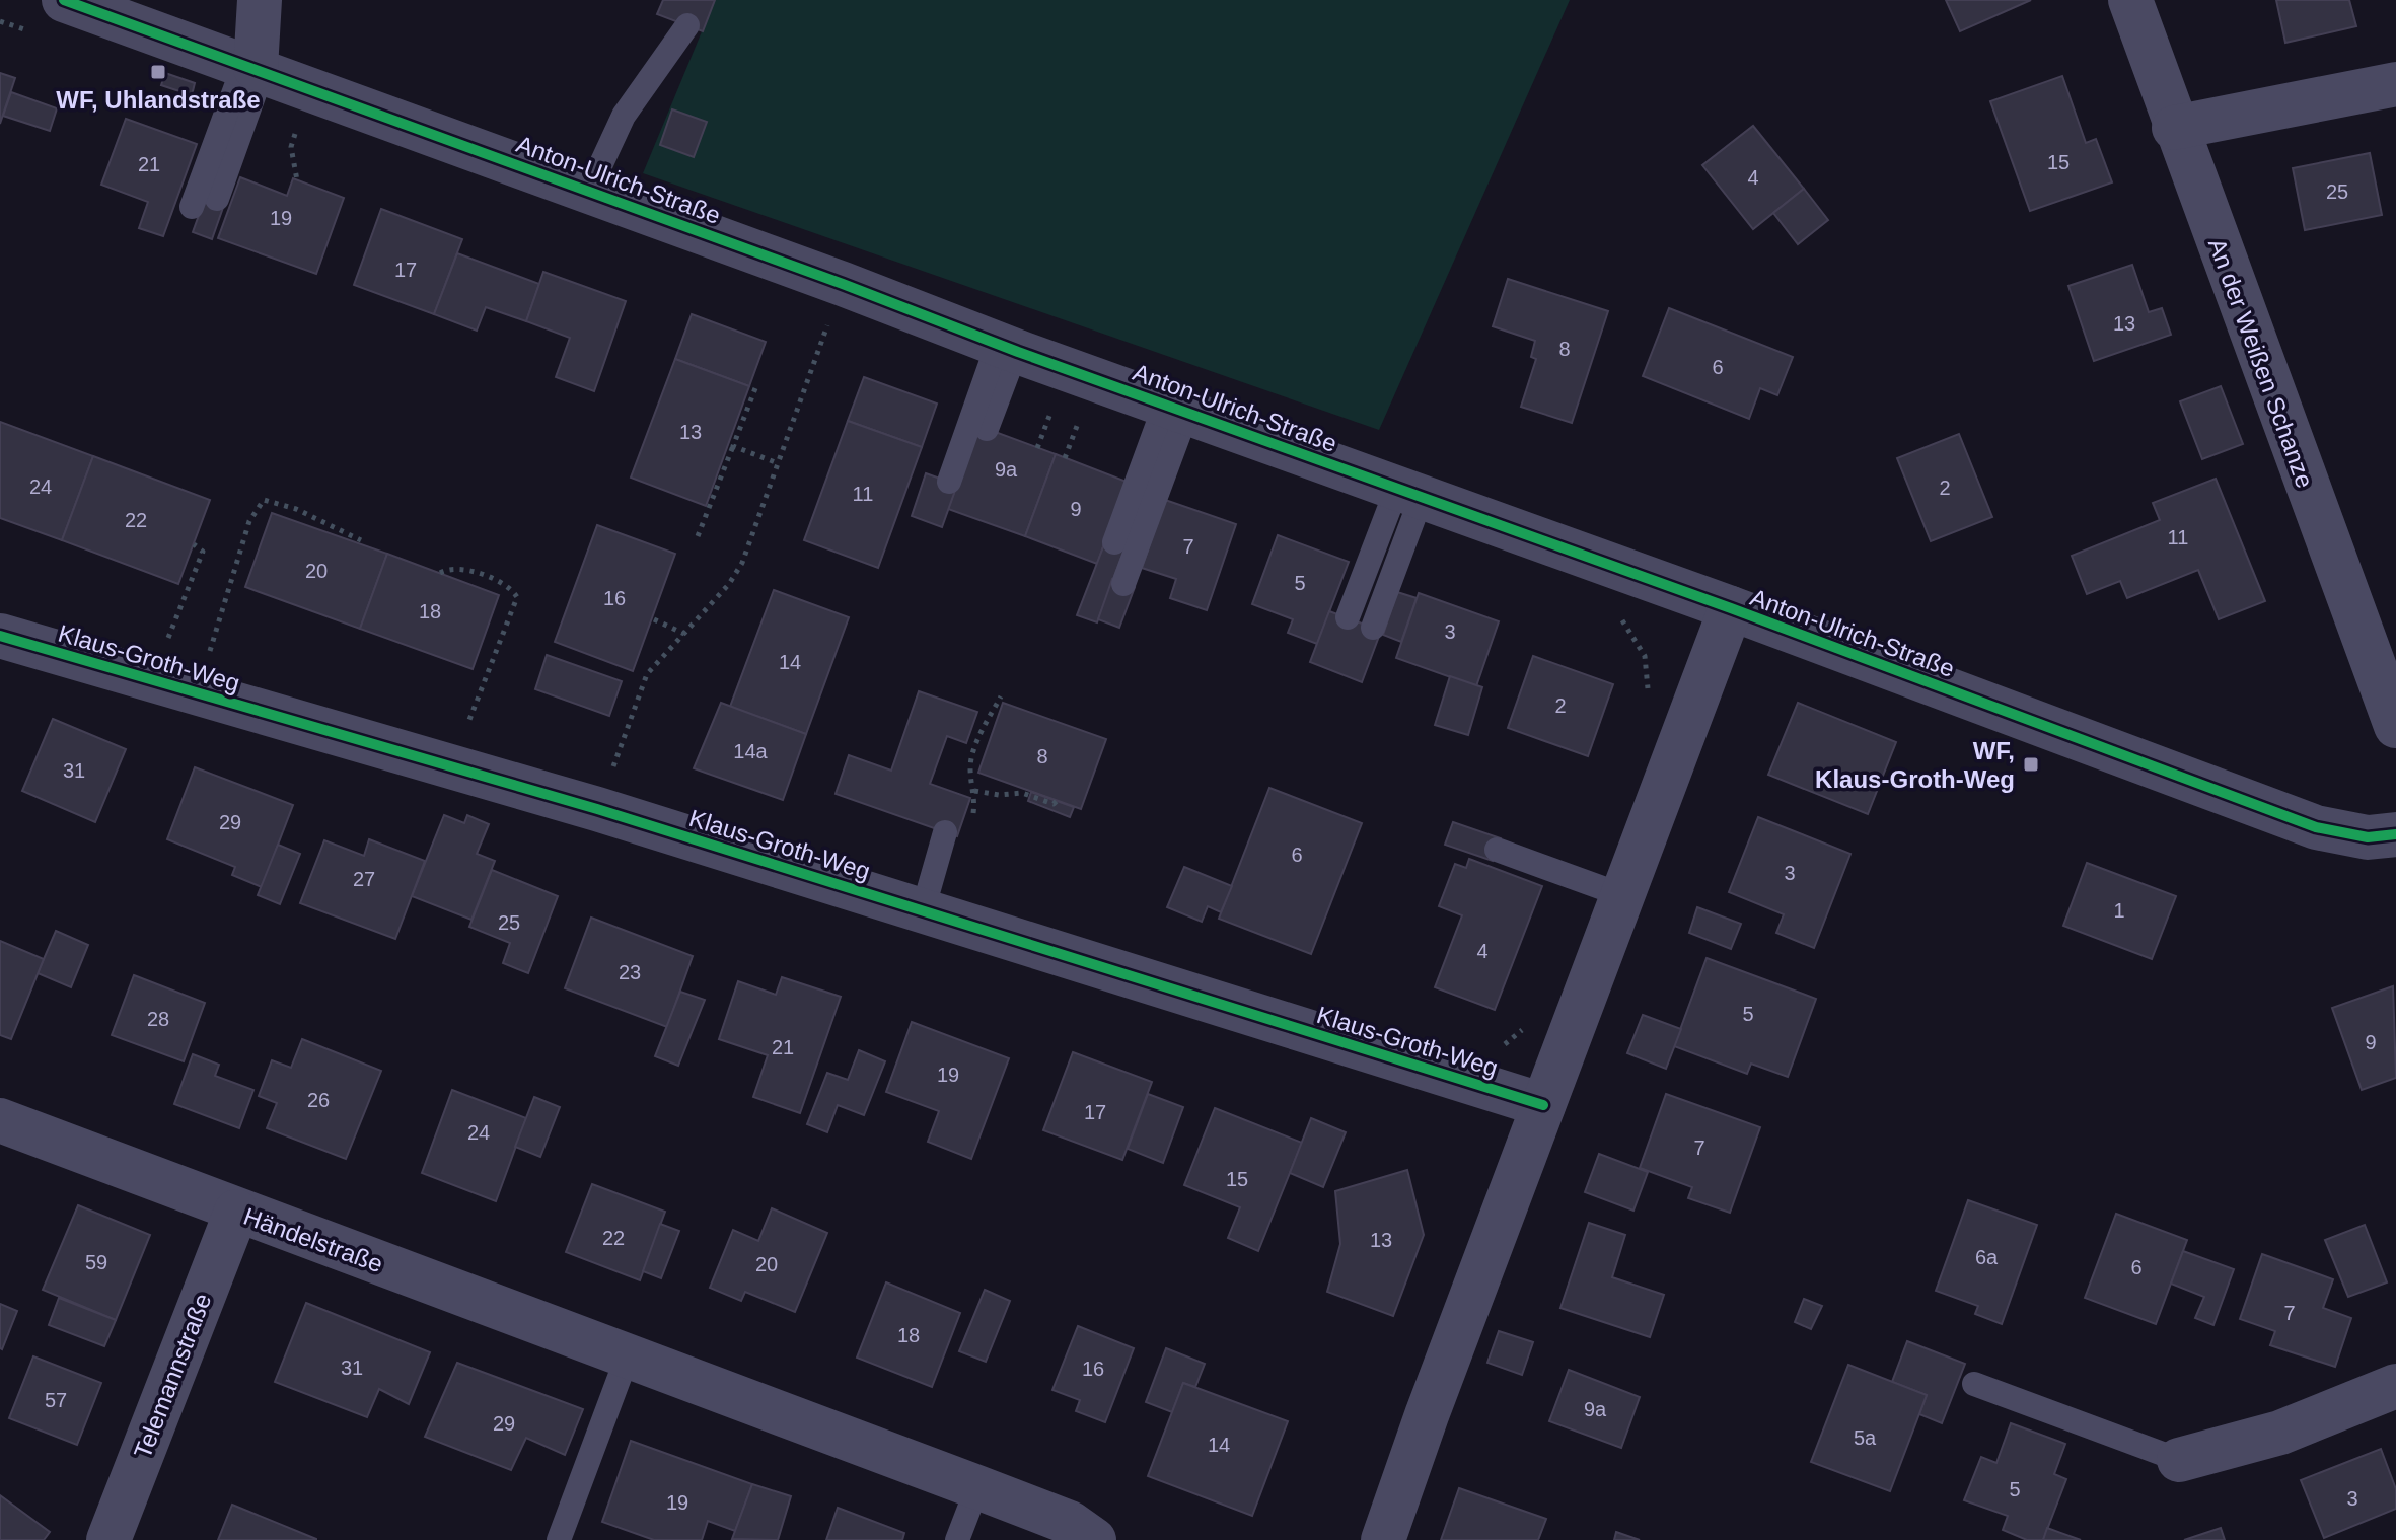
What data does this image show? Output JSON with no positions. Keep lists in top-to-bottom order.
{
  "streets": {
    "street": [
      "Anton-Ulrich-Straße",
      "An der Weißen Schanze",
      "Klaus-Groth-Weg",
      "Händelstraße",
      "Telemannstraße"
    ]
  },
  "crossings": [
    ["Händelstraße", "Telemannstraße"]
  ],
  "places": {
    "transit": ["WF, Uhlandstraße", "WF, Klaus-Groth-Weg"]
  },
  "house_numbers": [
    "15",
    "21",
    "4",
    "25",
    "19",
    "17",
    "13",
    "8",
    "6",
    "13",
    "9a",
    "24",
    "2",
    "11",
    "9",
    "22",
    "11",
    "7",
    "20",
    "5",
    "16",
    "18",
    "3",
    "14",
    "2",
    "14a",
    "8",
    "31",
    "29",
    "6",
    "3",
    "27",
    "1",
    "25",
    "4",
    "23",
    "5",
    "28",
    "9",
    "21",
    "19",
    "26",
    "17",
    "24",
    "7",
    "15",
    "22",
    "13",
    "6a",
    "59",
    "20",
    "6",
    "7",
    "18",
    "31",
    "16",
    "57",
    "9a",
    "29",
    "5a",
    "14",
    "5",
    "3",
    "19"
  ]
}
